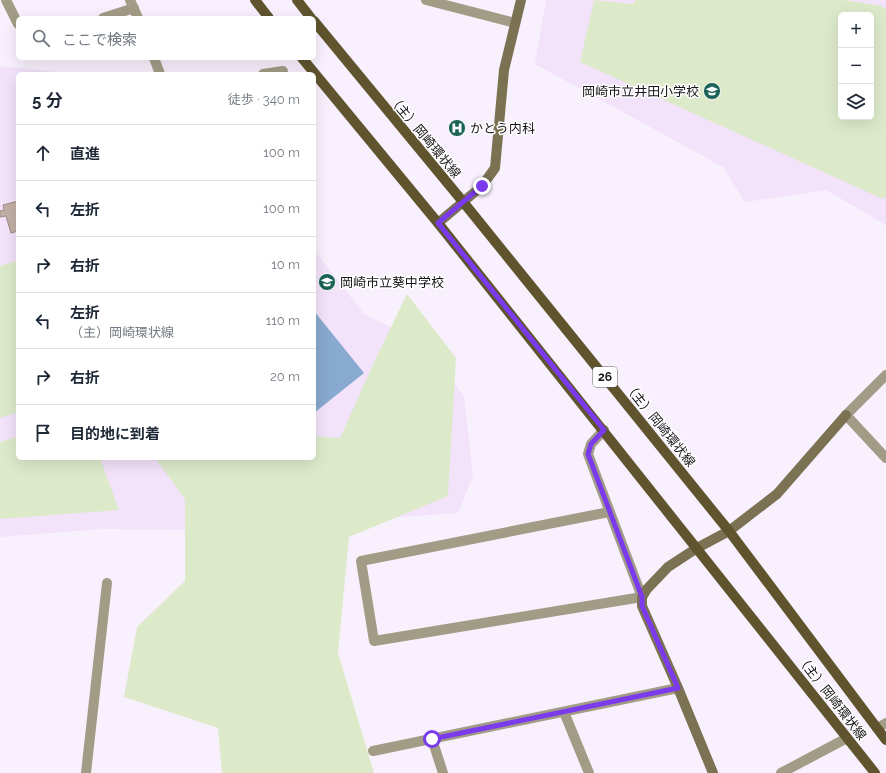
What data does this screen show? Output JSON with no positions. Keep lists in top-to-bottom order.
{
  "streets": {
    "main road": ["（主）岡崎環状線", "26"]
  },
  "places": {
    "school or university": ["岡崎市立井田小学校", "岡崎市立葵中学校"],
    "hospital": ["かとう内科"]
  },
  "page": {
    "map_buttons": ["+", "−"],
    "search": "ここで検索",
    "heading": ["5 分", "徒歩 · 340 m"],
    "list": [
      ["直進", "100 m"],
      ["左折", "100 m"],
      ["右折", "10 m"],
      ["左折", "（主）岡崎環状線", "110 m"],
      ["右折", "20 m"],
      "目的地に到着"
    ]
  }
}
